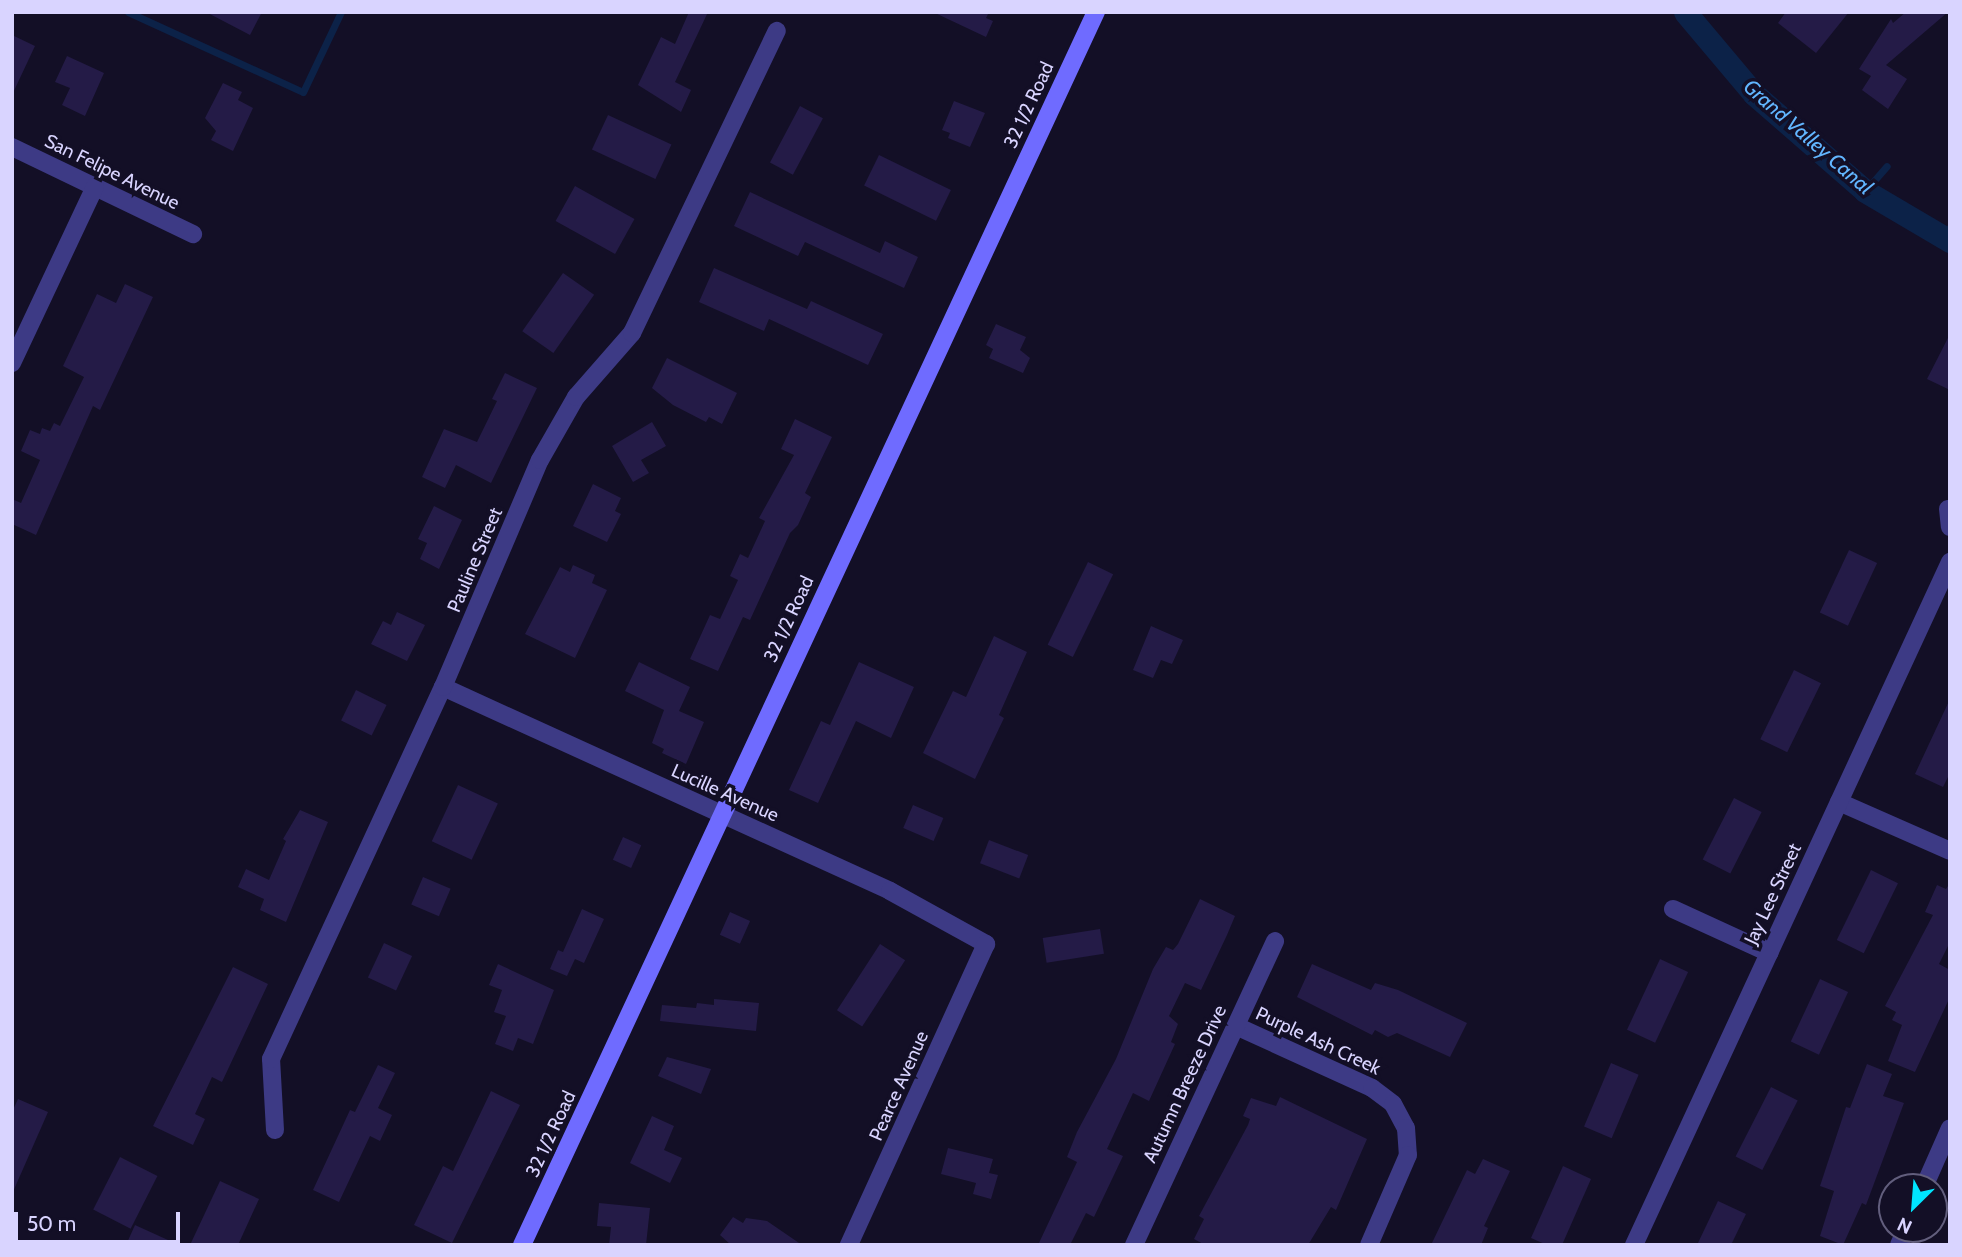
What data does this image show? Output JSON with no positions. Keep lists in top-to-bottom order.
{
  "streets": {
    "street": [
      "32 1/2 Road",
      "San Felipe Avenue",
      "Pauline Street",
      "Lucille Avenue",
      "Jay Lee Street",
      "Purple Ash Creek",
      "Autumn Breeze Drive",
      "Pearce Avenue"
    ]
  },
  "crossings": [
    ["32 1/2 Road", "Lucille Avenue"],
    ["Pauline Street", "Lucille Avenue"],
    ["Lucille Avenue", "Pearce Avenue"],
    ["Purple Ash Creek", "Autumn Breeze Drive"]
  ],
  "water": ["Grand Valley Canal"],
  "scale_bar": "50 m",
  "north": "bottom left"
}
